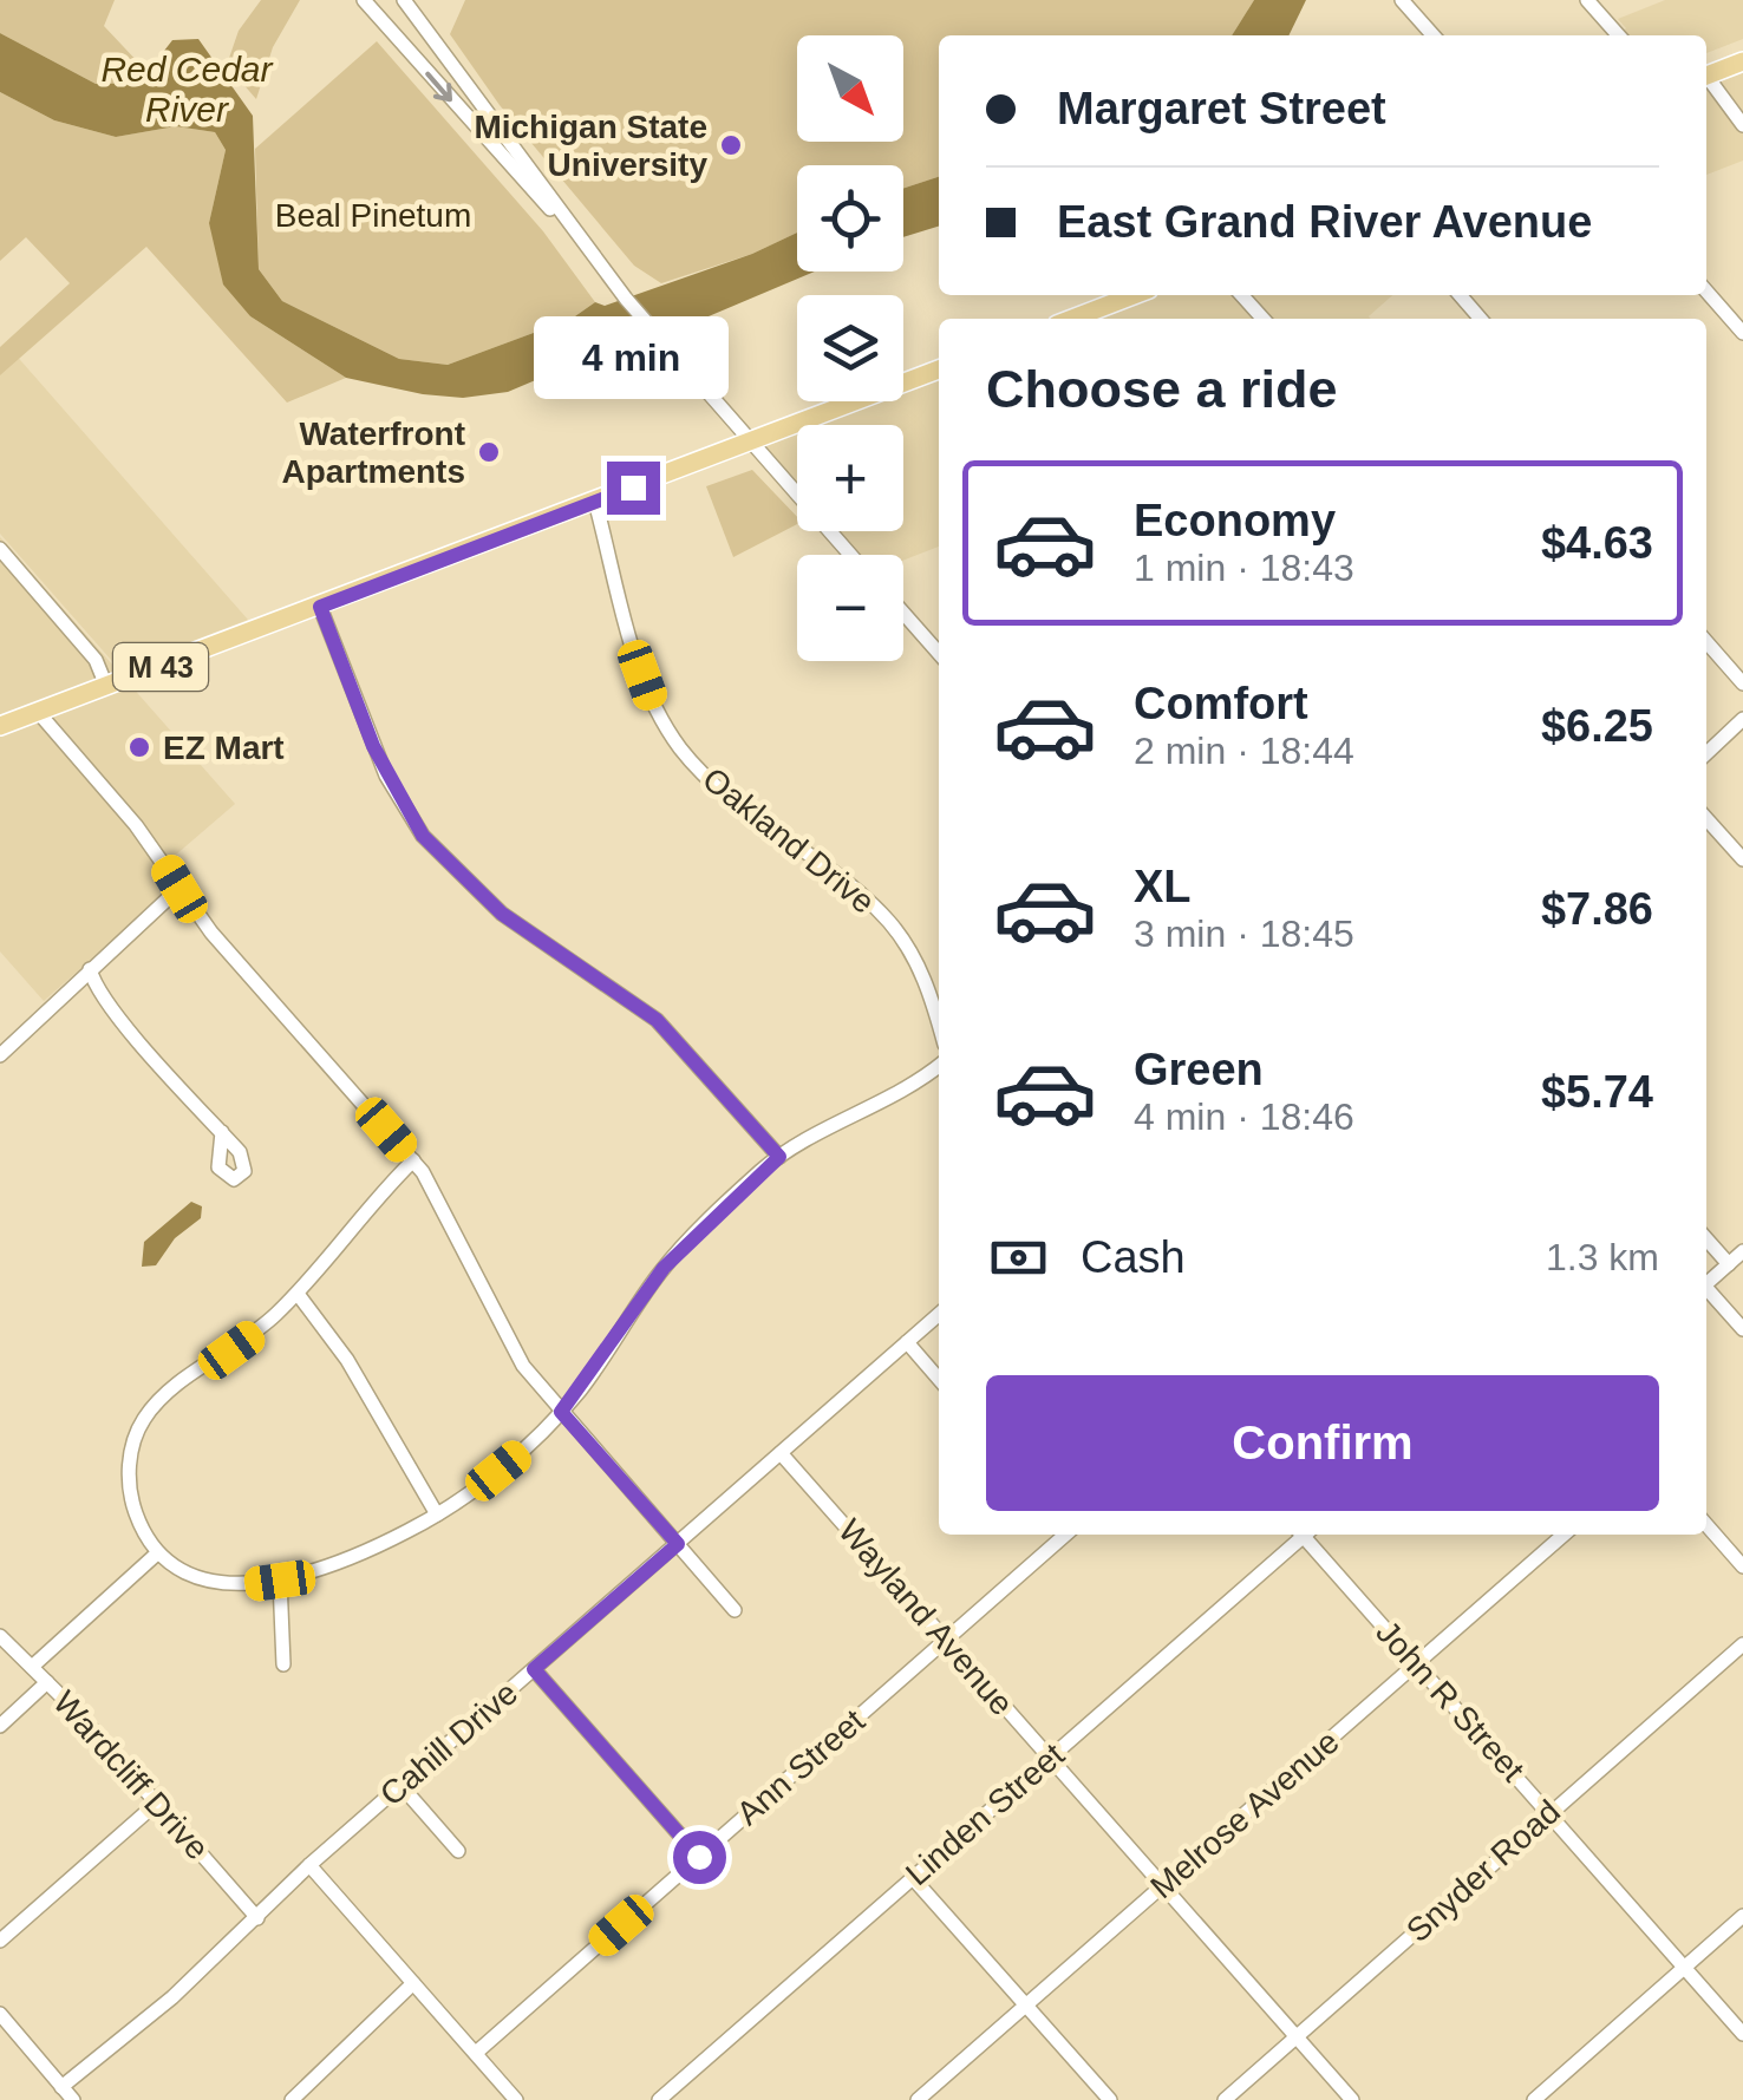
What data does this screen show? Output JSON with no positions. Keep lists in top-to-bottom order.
{
  "streets": {
    "main road": ["M 43"],
    "street": [
      "Oakland Drive",
      "Wayland Avenue",
      "John R Street",
      "Cahill Drive",
      "Ann Street",
      "Wardcliff Drive",
      "Linden Street",
      "Melrose Avenue",
      "Snyder Road"
    ]
  },
  "crossings": [
    ["M 43", "Oakland Drive"],
    ["Wayland Avenue", "Cahill Drive"],
    ["Wayland Avenue", "Ann Street"],
    ["Wayland Avenue", "Linden Street"],
    ["Wayland Avenue", "Melrose Avenue"],
    ["Wayland Avenue", "Snyder Road"],
    ["John R Street", "Melrose Avenue"],
    ["John R Street", "Snyder Road"],
    ["Cahill Drive", "Wardcliff Drive"]
  ],
  "water": ["Red Cedar River"],
  "parks": ["Beal Pinetum"],
  "places": ["Michigan State University", "Waterfront Apartments", "EZ Mart"],
  "north": "bottom right",
  "page": {
    "map_buttons": ["+", "−"],
    "banner": ["Margaret Street", "East Grand River Avenue"],
    "bubble": "4 min",
    "heading": "Choose a ride",
    "list": [
      {
        "name": "Economy",
        "note": "1 min · 18:43",
        "value": "$4.63"
      },
      {
        "name": "Comfort",
        "note": "2 min · 18:44",
        "value": "$6.25"
      },
      {
        "name": "XL",
        "note": "3 min · 18:45",
        "value": "$7.86"
      },
      {
        "name": "Green",
        "note": "4 min · 18:46",
        "value": "$5.74"
      }
    ],
    "pay": ["Cash", "1.3 km"],
    "buttons": "Confirm"
  }
}
